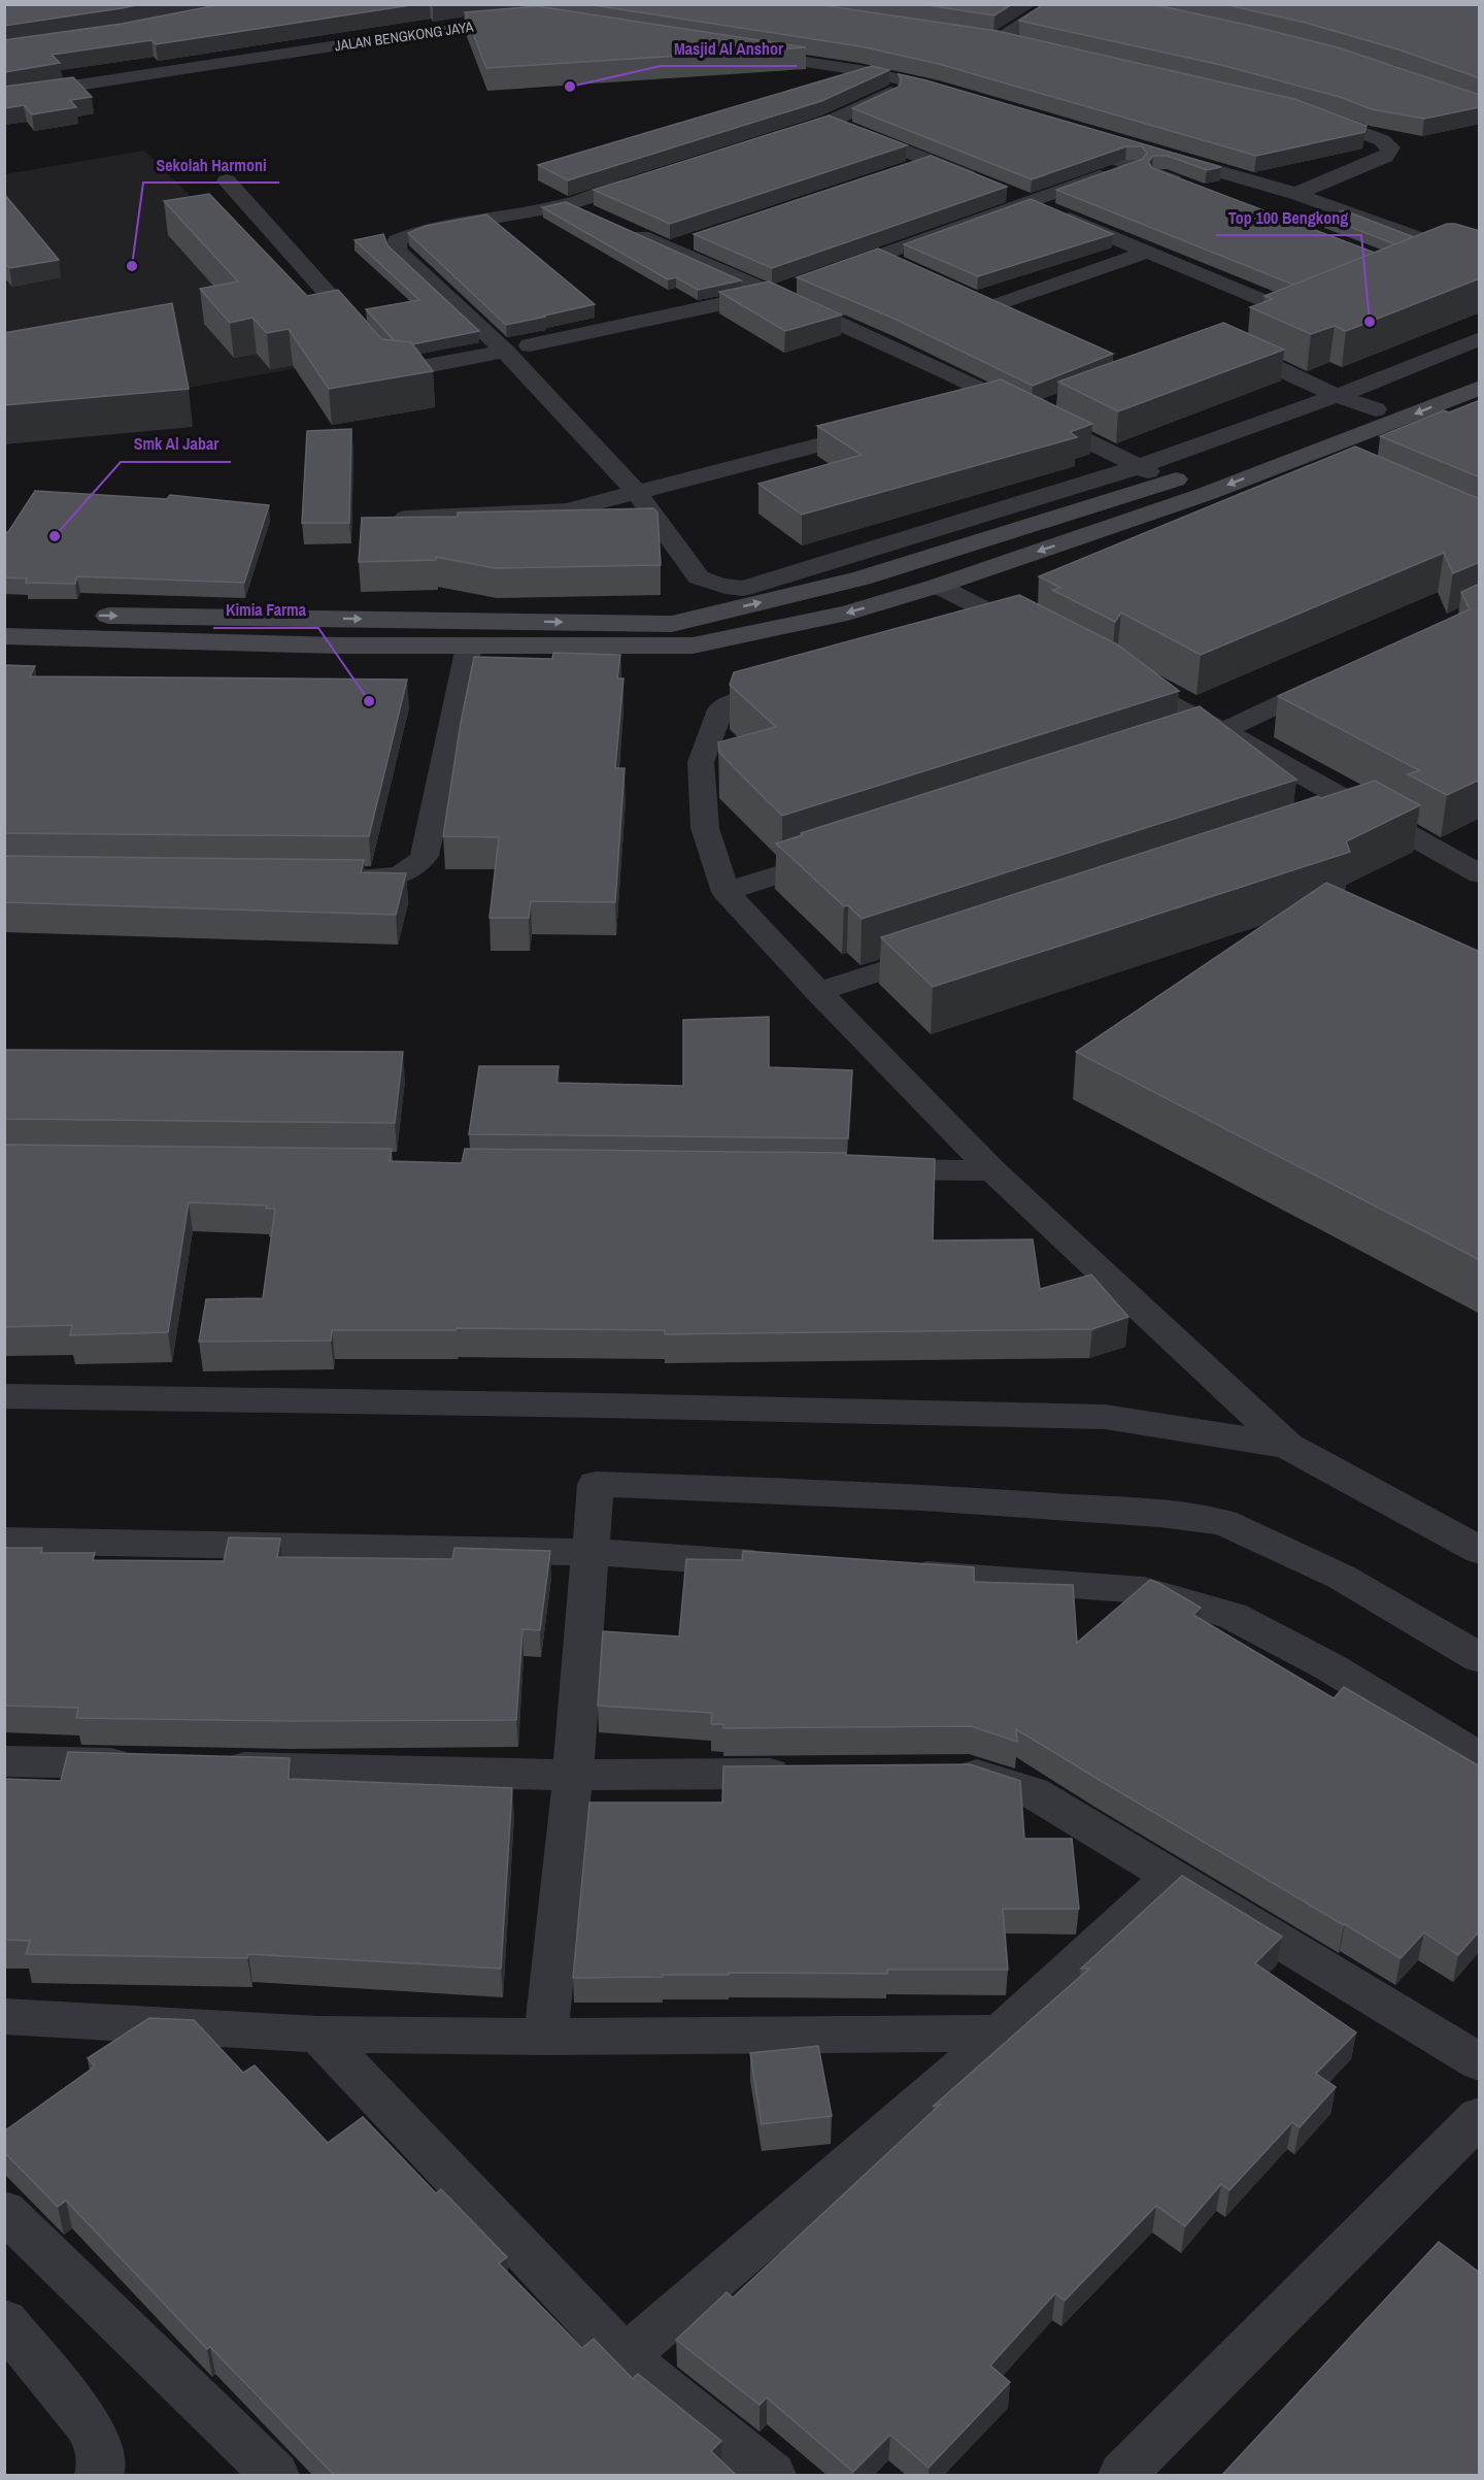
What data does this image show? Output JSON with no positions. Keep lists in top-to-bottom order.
{
  "streets": {
    "street": ["JALAN BENGKONG JAYA"]
  },
  "places": [
    "Masjid Al Anshor",
    "Sekolah Harmoni",
    "Top 100 Bengkong",
    "Smk Al Jabar",
    "Kimia Farma"
  ]
}
